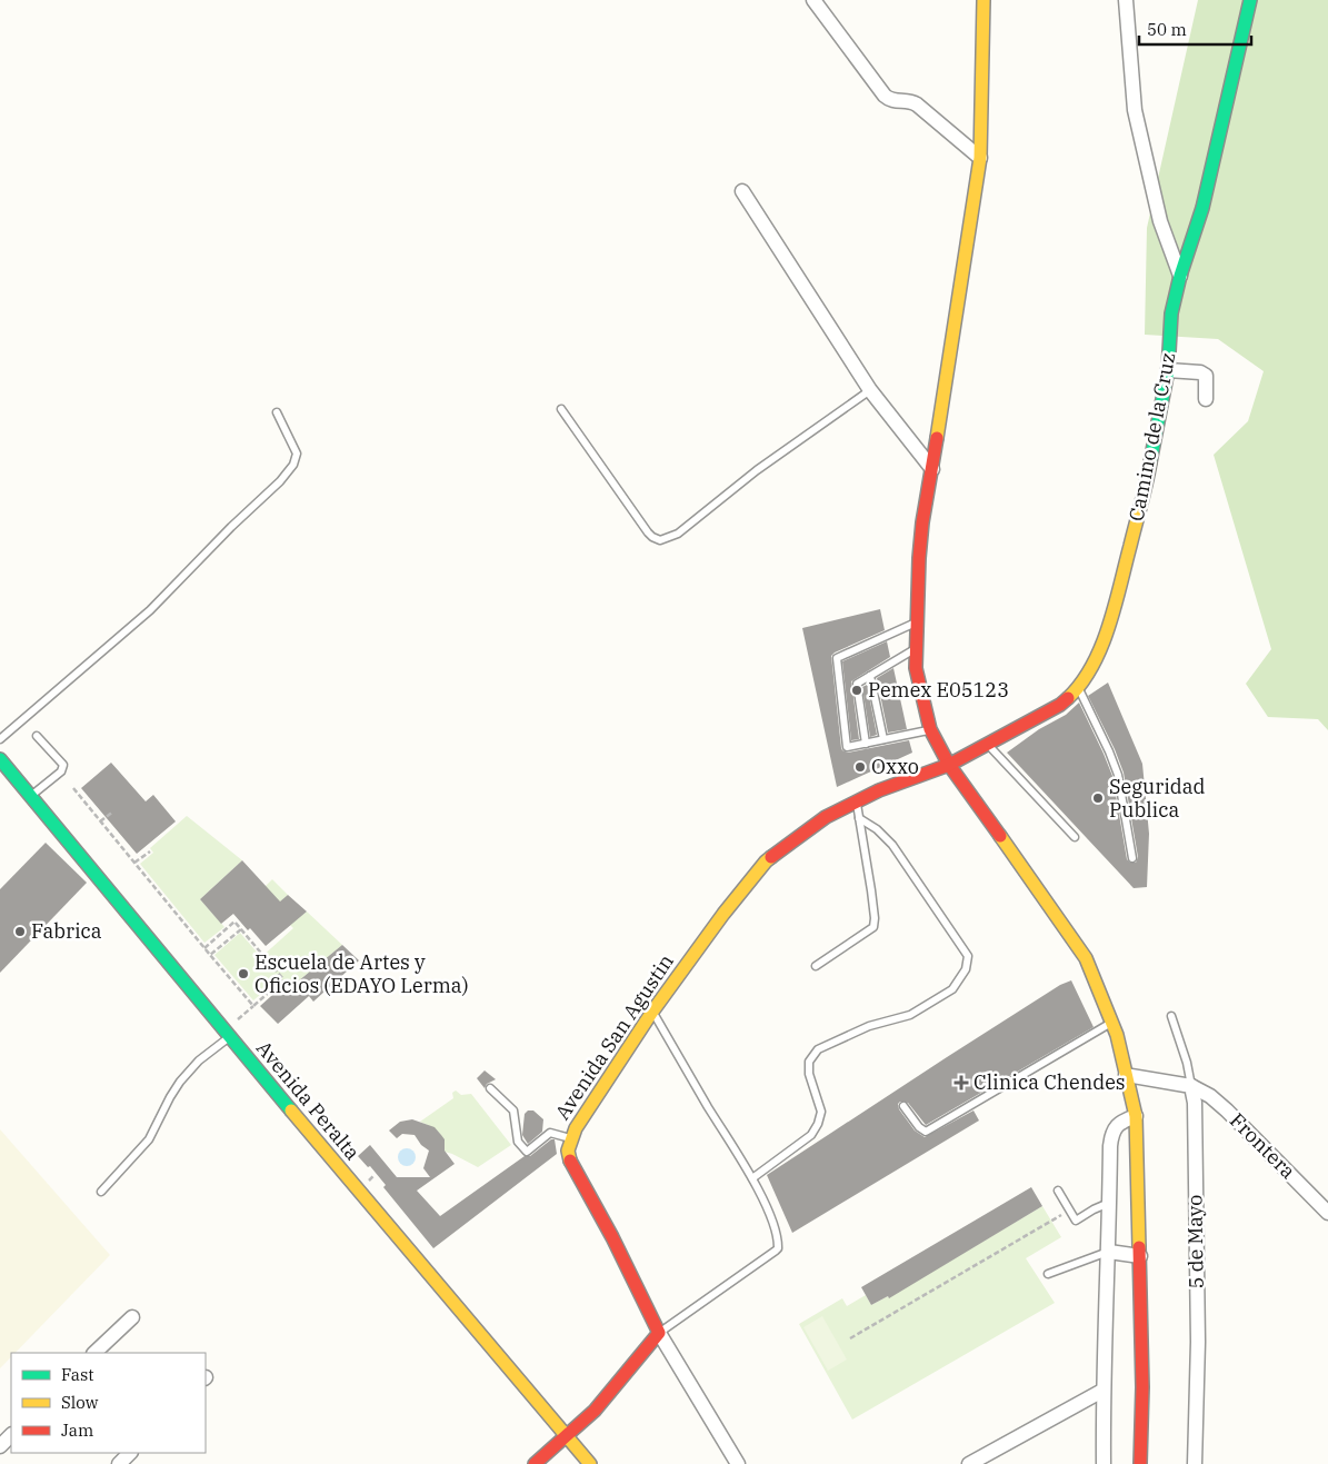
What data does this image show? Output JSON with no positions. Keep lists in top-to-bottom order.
{
  "streets": {
    "street": [
      "Camino de la Cruz",
      "Avenida San Agustin",
      "Avenida Peralta",
      "Frontera",
      "5 de Mayo"
    ]
  },
  "crossings": [
    ["Camino de la Cruz", "Avenida San Agustin"],
    ["Frontera", "5 de Mayo"]
  ],
  "places": {
    "other": [
      "Pemex E05123",
      "Oxxo",
      "Seguridad Publica",
      "Fabrica",
      "Escuela de Artes y Oficios (EDAYO Lerma)"
    ],
    "health": ["Clinica Chendes"]
  },
  "legend": ["Fast", "Slow", "Jam"],
  "scale_bar": "50 m"
}
